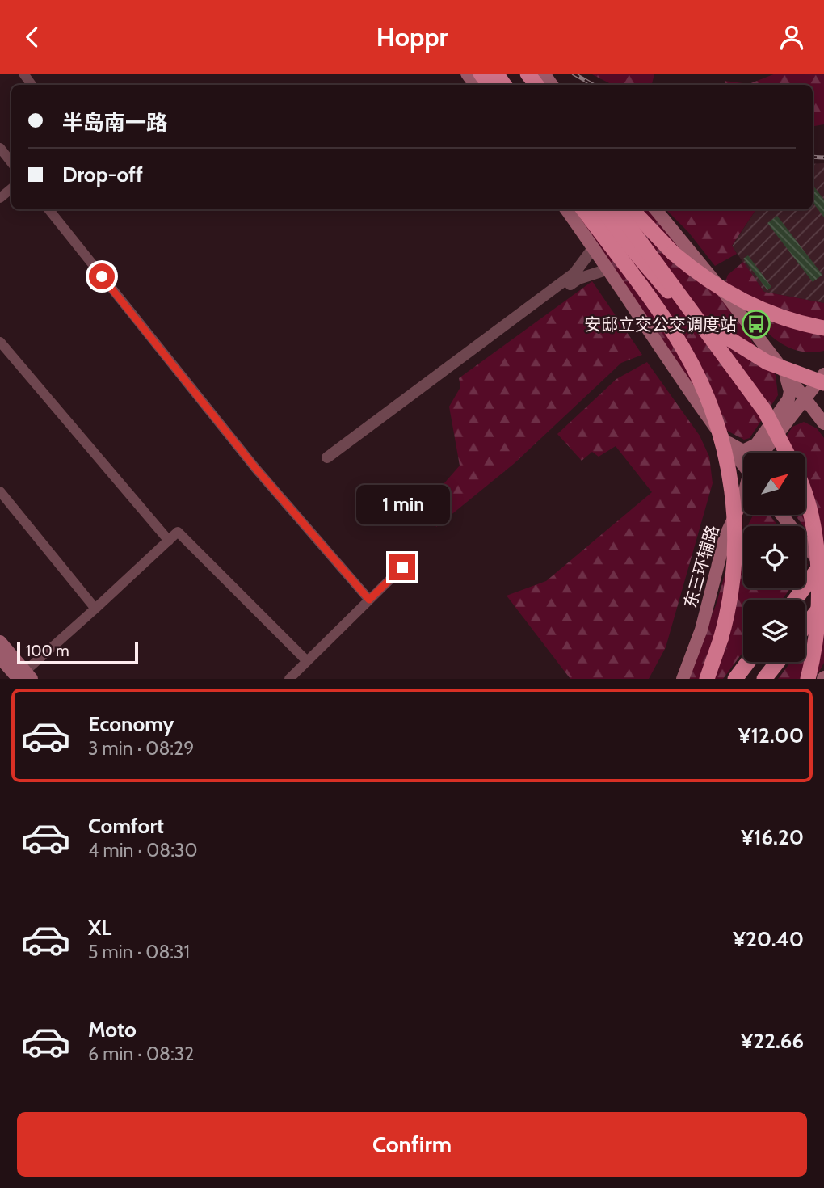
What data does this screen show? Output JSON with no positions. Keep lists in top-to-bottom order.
{
  "streets": {
    "main road": ["东三环辅路"]
  },
  "places": {
    "bus stop": ["安邸立交公交调度站"]
  },
  "scale_bar": "100 m",
  "north": "top right",
  "page": {
    "header": "Hoppr",
    "banner": ["半岛南一路", "Drop-off"],
    "bubble": "1 min",
    "scale": "100 m",
    "list": [
      {
        "name": "Economy",
        "note": "3 min · 08:29",
        "value": "¥12.00"
      },
      {
        "name": "Comfort",
        "note": "4 min · 08:30",
        "value": "¥16.20"
      },
      {
        "name": "XL",
        "note": "5 min · 08:31",
        "value": "¥20.40"
      },
      {
        "name": "Moto",
        "note": "6 min · 08:32",
        "value": "¥22.66"
      }
    ],
    "buttons": "Confirm"
  }
}
